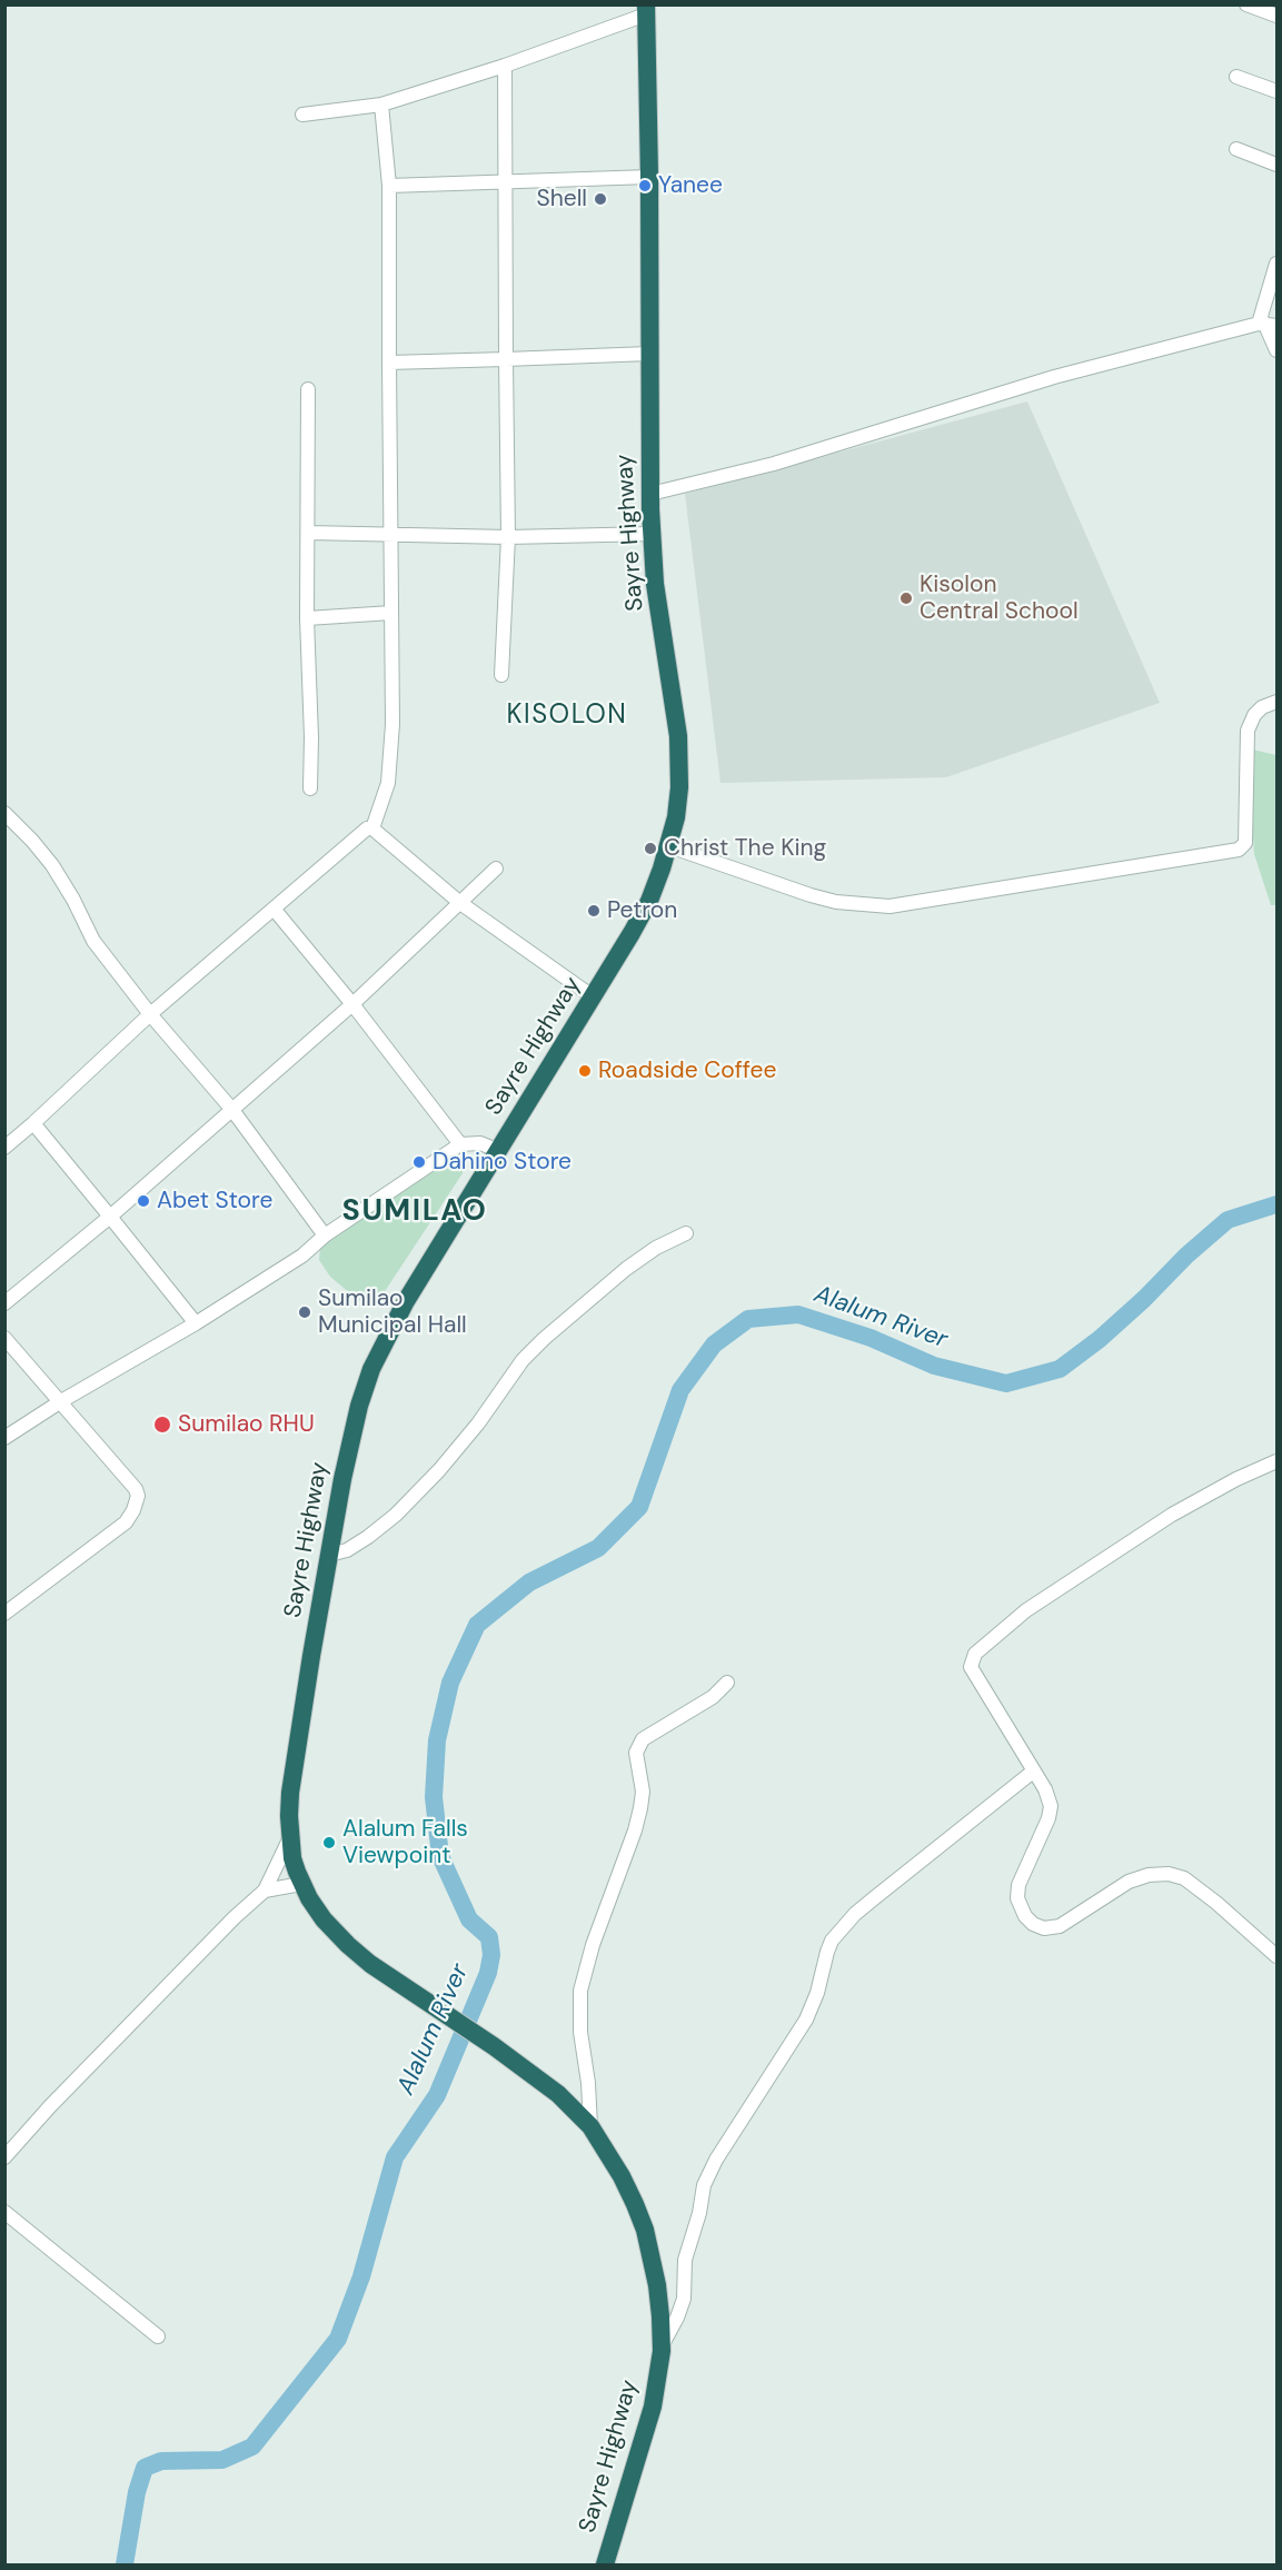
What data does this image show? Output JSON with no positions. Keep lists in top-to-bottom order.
{
  "streets": {
    "highway": ["Sayre Highway"]
  },
  "districts": ["KISOLON", "SUMILAO"],
  "water": ["Alalum River"],
  "places": [
    "Yanee",
    "Shell",
    "Kisolon Central School",
    "Christ The King",
    "Petron",
    "Roadside Coffee",
    "Dahino Store",
    "Abet Store",
    "Sumilao Municipal Hall",
    "Sumilao RHU",
    "Alalum Falls Viewpoint"
  ]
}
